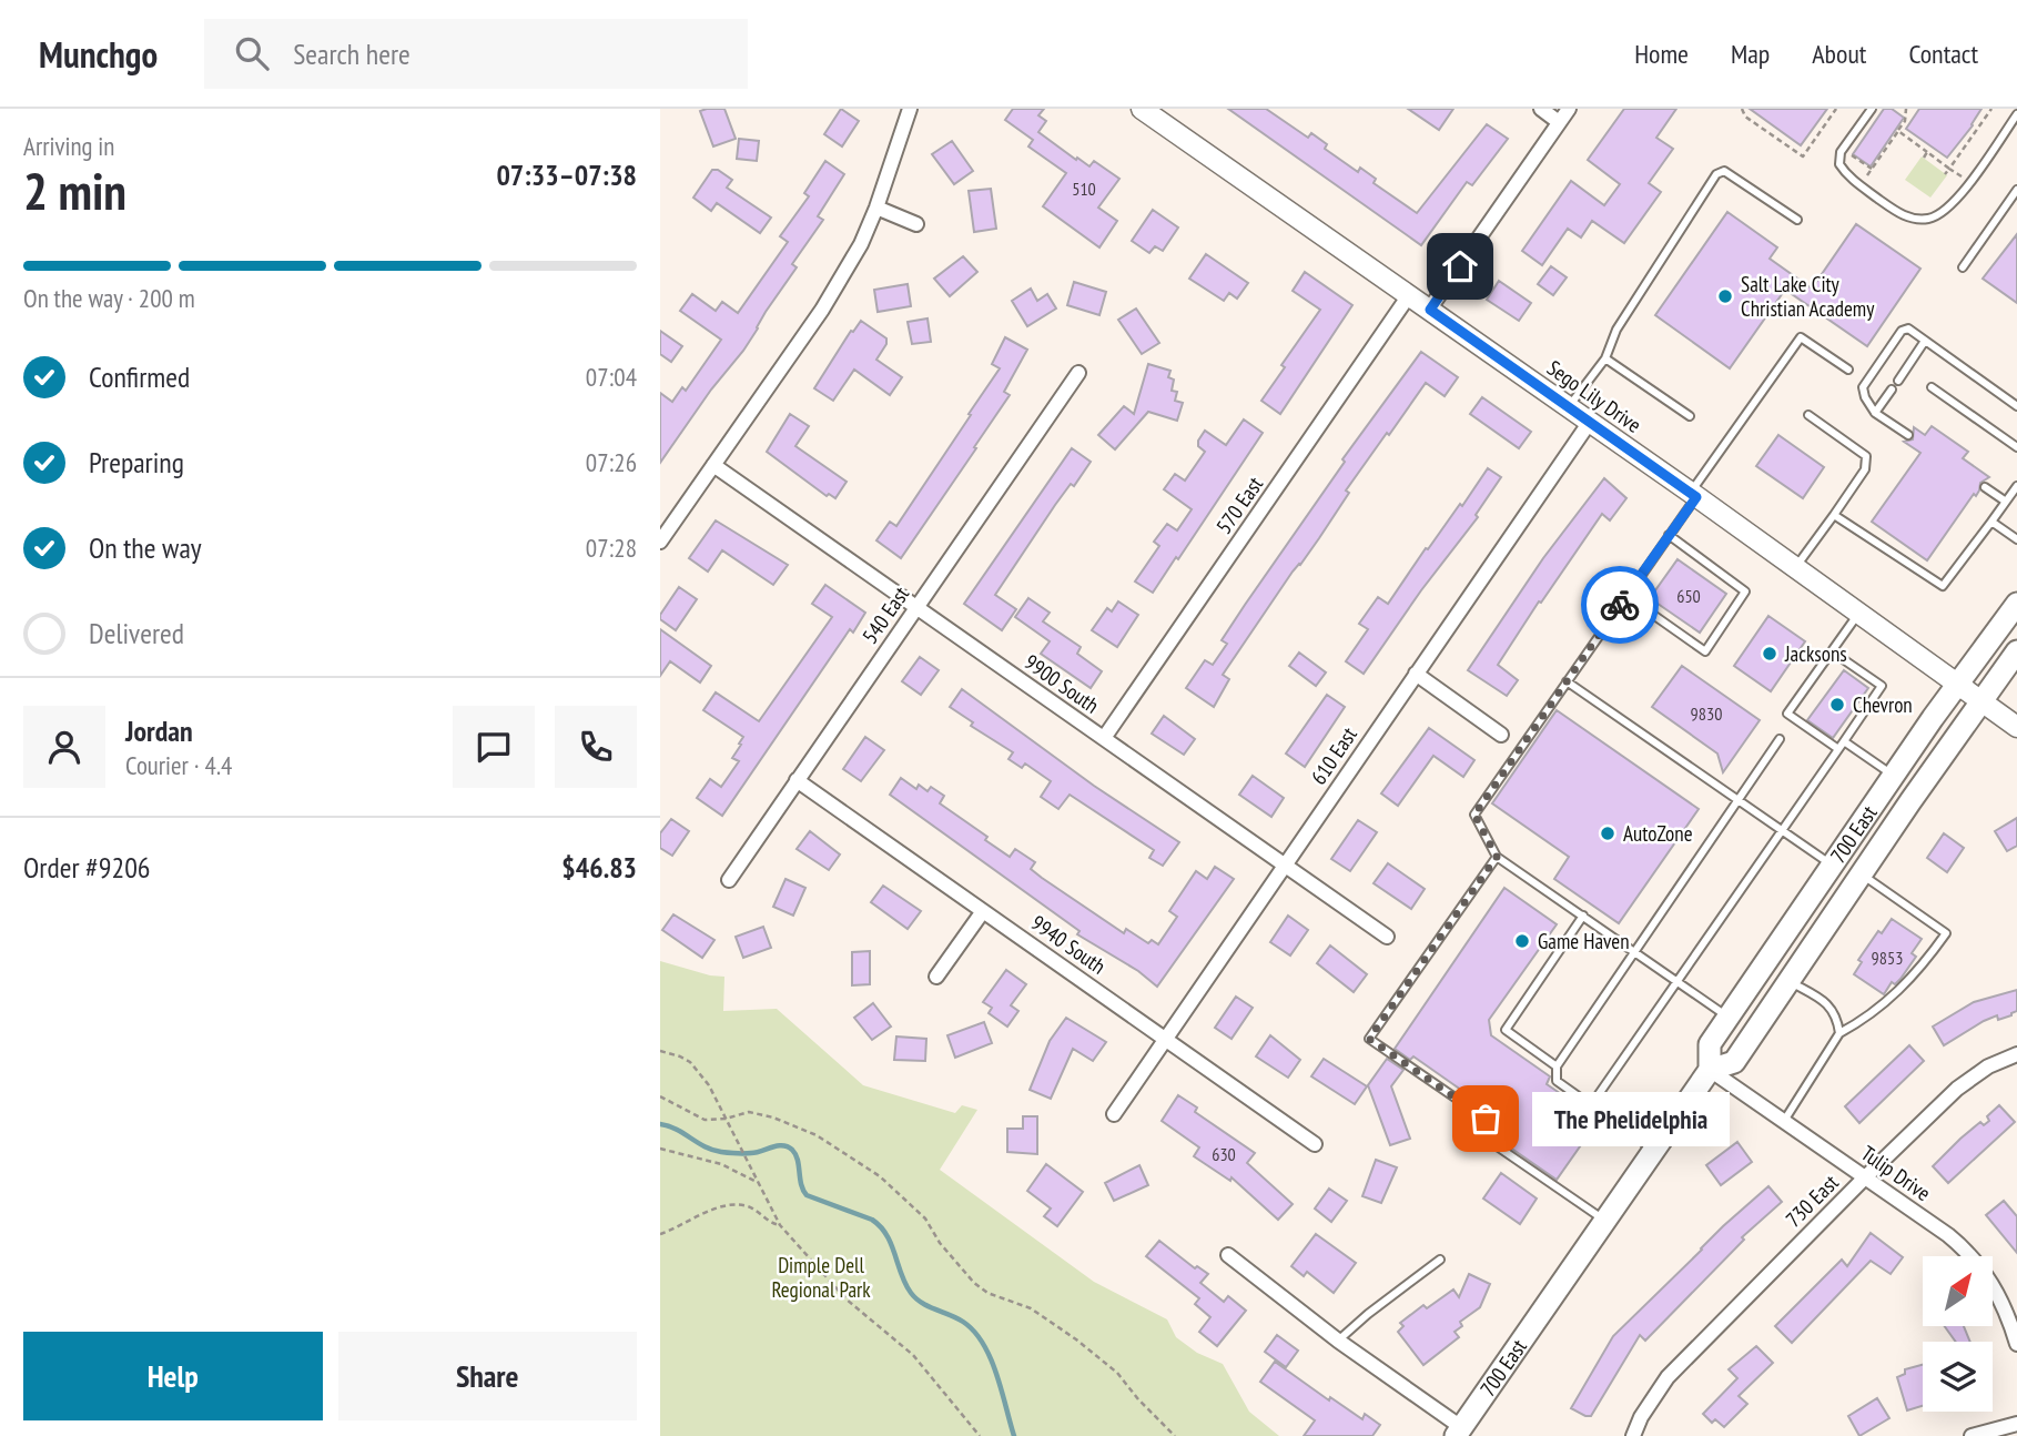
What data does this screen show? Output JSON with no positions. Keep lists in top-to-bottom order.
{
  "streets": {
    "main road": ["Sego Lily Drive", "700 East"],
    "street": [
      "570 East",
      "540 East",
      "9900 South",
      "610 East",
      "9940 South",
      "Tulip Drive",
      "730 East"
    ]
  },
  "crossings": [
    ["Sego Lily Drive", "570 East"],
    ["Sego Lily Drive", "610 East"],
    ["Sego Lily Drive", "700 East"],
    ["570 East", "9900 South"],
    ["540 East", "9900 South"],
    ["540 East", "9940 South"],
    ["9900 South", "610 East"],
    ["610 East", "9940 South"],
    ["700 East", "Tulip Drive"],
    ["Tulip Drive", "730 East"]
  ],
  "parks": ["Dimple Dell Regional Park"],
  "places": [
    "Salt Lake City Christian Academy",
    "Jacksons",
    "Chevron",
    "AutoZone",
    "Game Haven",
    "The Phelidelphia"
  ],
  "house_numbers": [
    "510",
    "650",
    "9830",
    "9853",
    "630"
  ],
  "north": "top right",
  "page": {
    "header": "Munchgo",
    "search": "Search here",
    "nav": [
      "Home",
      "Map",
      "About",
      "Contact"
    ],
    "heading": ["2 min", "Arriving in", "07:33–07:38"],
    "panel": [
      "Jordan",
      "Courier · 4.4",
      "Order #9206",
      "$46.83"
    ],
    "bar": "On the way · 200 m",
    "list": [
      ["Confirmed", "07:04"],
      ["Preparing", "07:26"],
      ["On the way", "07:28"],
      "Delivered"
    ],
    "bubble": "The Phelidelphia",
    "buttons": ["Help", "Share"]
  }
}
